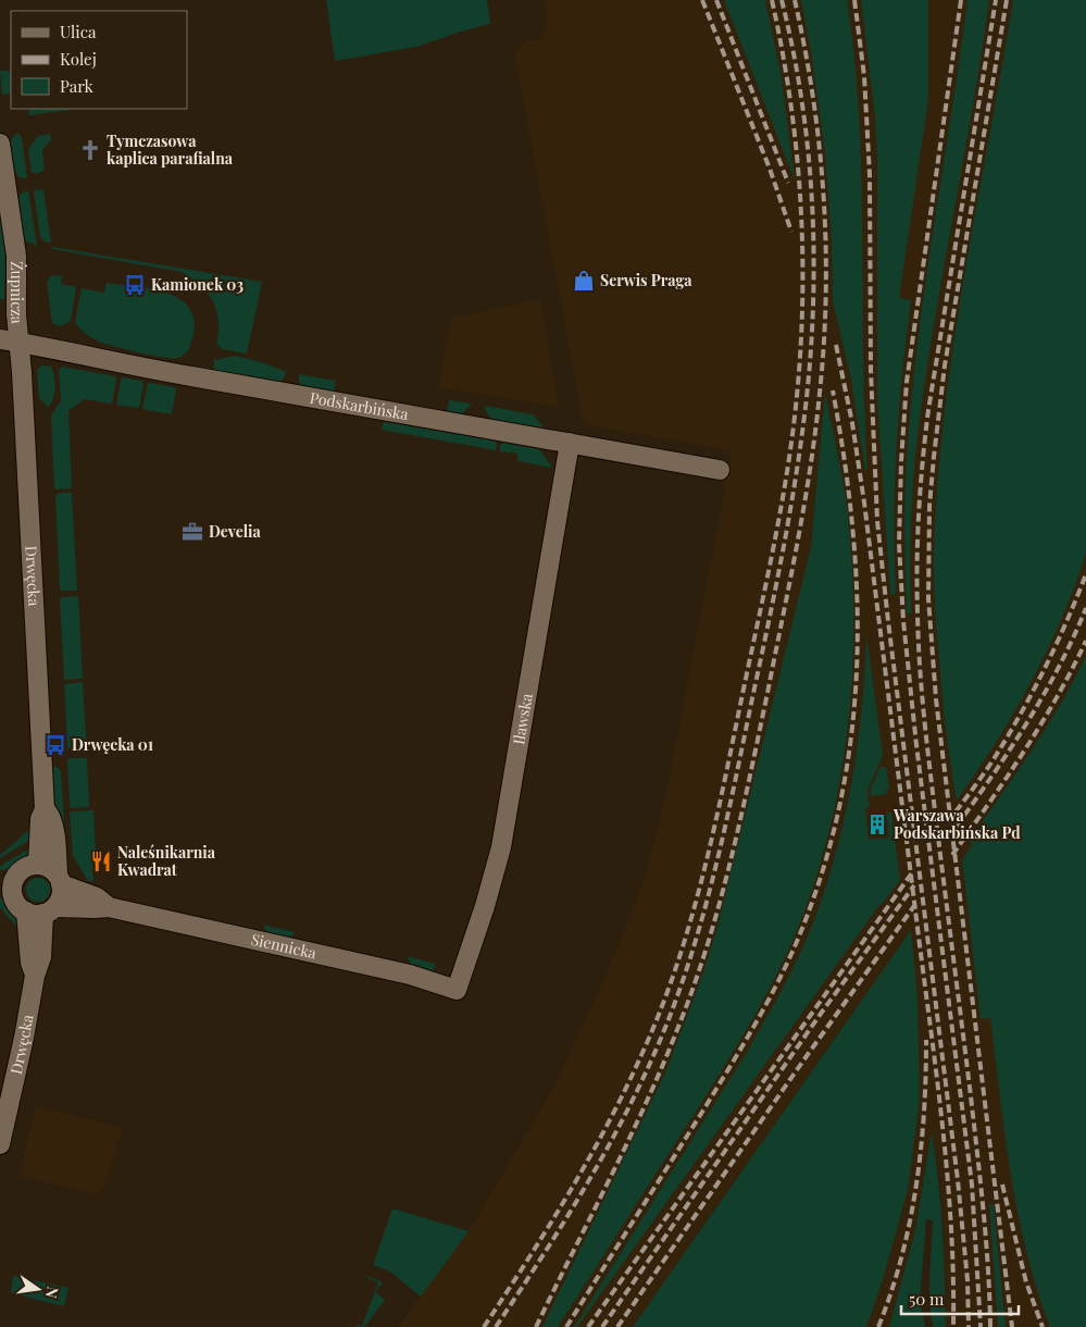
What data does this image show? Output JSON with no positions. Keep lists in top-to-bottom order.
{
  "streets": {
    "street": [
      "Żupnicza",
      "Podskarbińska",
      "Drwęcka",
      "Iławska",
      "Siennicka"
    ]
  },
  "crossings": [
    ["Żupnicza", "Podskarbińska"],
    ["Żupnicza", "Drwęcka"],
    ["Podskarbińska", "Drwęcka"],
    ["Podskarbińska", "Iławska"],
    ["Drwęcka", "Siennicka"],
    ["Iławska", "Siennicka"]
  ],
  "places": {
    "church": ["Tymczasowa kaplica parafialna"],
    "shop": ["Serwis Praga"],
    "bus stop": ["Kamionek 03", "Drwęcka 01"],
    "office": ["Develia"],
    "building": ["Warszawa Podskarbińska Pd"],
    "restaurant": ["Naleśnikarnia Kwadrat"]
  },
  "legend": ["Ulica", "Kolej", "Park"],
  "scale_bar": "50 m",
  "north": "right"
}
